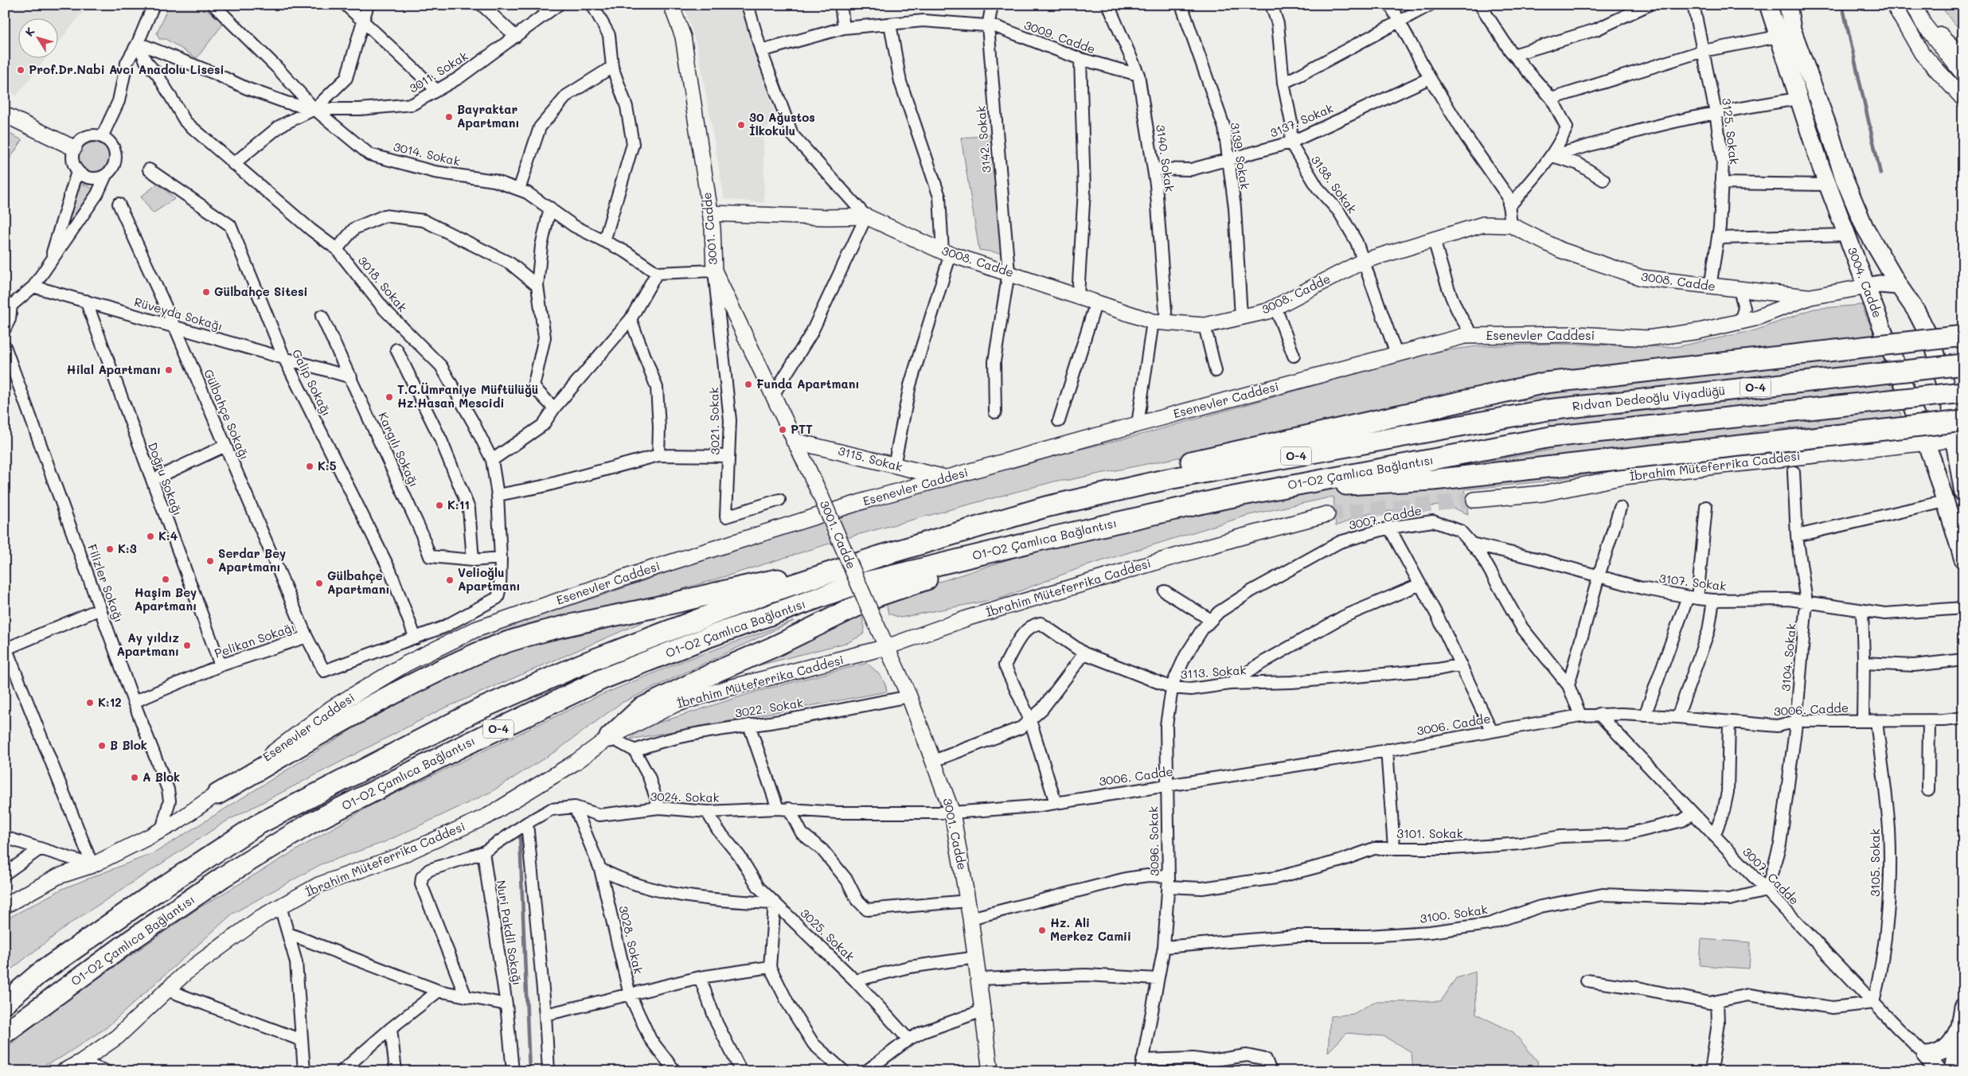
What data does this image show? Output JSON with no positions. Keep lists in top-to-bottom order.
{
  "streets": {
    "highway": ["O-4", "Rıdvan Dedeoğlu Viyadüğü", "O1-O2 Çamlıca Bağlantısı"],
    "main road": [
      "3001. Cadde",
      "3008. Cadde",
      "3004. Cadde",
      "Esenevler Caddesi",
      "3115. Sokak",
      "İbrahim Müteferrika Caddesi"
    ],
    "street": [
      "3009. Cadde",
      "3011. Sokak",
      "3137. Sokak",
      "3125. Sokak",
      "3142. Sokak",
      "3014. Sokak",
      "3139. Sokak",
      "3140. Sokak",
      "3138. Sokak",
      "3018. Sokak",
      "Rüveyda Sokağı",
      "Galip Sokağı",
      "Gülbahçe Sokağı",
      "3021. Sokak",
      "Kargılı Sokağı",
      "Doğru Sokağı",
      "3007. Cadde",
      "3107. Sokak",
      "Filizler Sokağı",
      "Pelikan Sokağı",
      "3104. Sokak",
      "3113. Sokak",
      "3022. Sokak",
      "3006. Cadde",
      "3024. Sokak",
      "3101. Sokak",
      "3096. Sokak",
      "3105. Sokak",
      "3100. Sokak",
      "Nuri Pakdil Sokağı",
      "3025. Sokak",
      "3028. Sokak"
    ]
  },
  "crossings": [
    ["3009. Cadde", "3142. Sokak"],
    ["3009. Cadde", "3140. Sokak"],
    ["3011. Sokak", "3014. Sokak"],
    ["3137. Sokak", "3139. Sokak"],
    ["3137. Sokak", "3140. Sokak"],
    ["3137. Sokak", "3138. Sokak"],
    ["3125. Sokak", "3008. Cadde"],
    ["3142. Sokak", "3008. Cadde"],
    ["3014. Sokak", "3018. Sokak"],
    ["3139. Sokak", "3008. Cadde"],
    ["3140. Sokak", "3008. Cadde"],
    ["3140. Sokak", "Esenevler Caddesi"],
    ["3138. Sokak", "3008. Cadde"],
    ["3138. Sokak", "Esenevler Caddesi"],
    ["3001. Cadde", "3008. Cadde"],
    ["3001. Cadde", "3021. Sokak"],
    ["3001. Cadde", "3115. Sokak"],
    ["3001. Cadde", "İbrahim Müteferrika Caddesi"],
    ["3001. Cadde", "3022. Sokak"],
    ["3001. Cadde", "3006. Cadde"],
    ["3001. Cadde", "3024. Sokak"],
    ["3001. Cadde", "3101. Sokak"],
    ["3008. Cadde", "Esenevler Caddesi"],
    ["3004. Cadde", "Esenevler Caddesi"],
    ["3004. Cadde", "İbrahim Müteferrika Caddesi"],
    ["3018. Sokak", "Pelikan Sokağı"],
    ["Rüveyda Sokağı", "Galip Sokağı"],
    ["Rüveyda Sokağı", "Gülbahçe Sokağı"],
    ["Rüveyda Sokağı", "Kargılı Sokağı"],
    ["Rüveyda Sokağı", "Doğru Sokağı"],
    ["Esenevler Caddesi", "3115. Sokak"],
    ["Esenevler Caddesi", "Filizler Sokağı"],
    ["Galip Sokağı", "Pelikan Sokağı"],
    ["Rıdvan Dedeoğlu Viyadüğü", "O1-O2 Çamlıca Bağlantısı"],
    ["Gülbahçe Sokağı", "Pelikan Sokağı"],
    ["Doğru Sokağı", "Pelikan Sokağı"],
    ["3007. Cadde", "3107. Sokak"],
    ["3007. Cadde", "3104. Sokak"],
    ["3007. Cadde", "3006. Cadde"],
    ["3007. Cadde", "3101. Sokak"],
    ["3007. Cadde", "3096. Sokak"],
    ["3007. Cadde", "3105. Sokak"],
    ["3007. Cadde", "3100. Sokak"],
    ["3107. Sokak", "3104. Sokak"],
    ["Filizler Sokağı", "Pelikan Sokağı"],
    ["3104. Sokak", "3006. Cadde"],
    ["3104. Sokak", "3100. Sokak"],
    ["3113. Sokak", "3096. Sokak"],
    ["3006. Cadde", "3024. Sokak"],
    ["3006. Cadde", "3096. Sokak"],
    ["3006. Cadde", "3105. Sokak"],
    ["3024. Sokak", "3025. Sokak"],
    ["3024. Sokak", "3028. Sokak"],
    ["3101. Sokak", "3096. Sokak"],
    ["3096. Sokak", "3100. Sokak"]
  ],
  "places": [
    "Prof.Dr.Nabi Avcı Anadolu Lisesi",
    "Bayraktar Apartmanı",
    "30 Ağustos İlkokulu",
    "Gülbahçe Sitesi",
    "Hilal Apartmanı",
    "Funda Apartmanı",
    "T.C.Ümraniye Müftülüğü Hz.Hasan Mescidi",
    "PTT",
    "K:5",
    "K:11",
    "K:4",
    "K:3",
    "Serdar Bey Apartmanı",
    "Haşim Bey Apartmanı",
    "Velioğlu Apartmanı",
    "Gülbahçe Apartmanı",
    "Ay yıldız Apartmanı",
    "K:12",
    "B Blok",
    "A Blok",
    "Hz. Ali Merkez Camii"
  ],
  "north": "top left"
}
